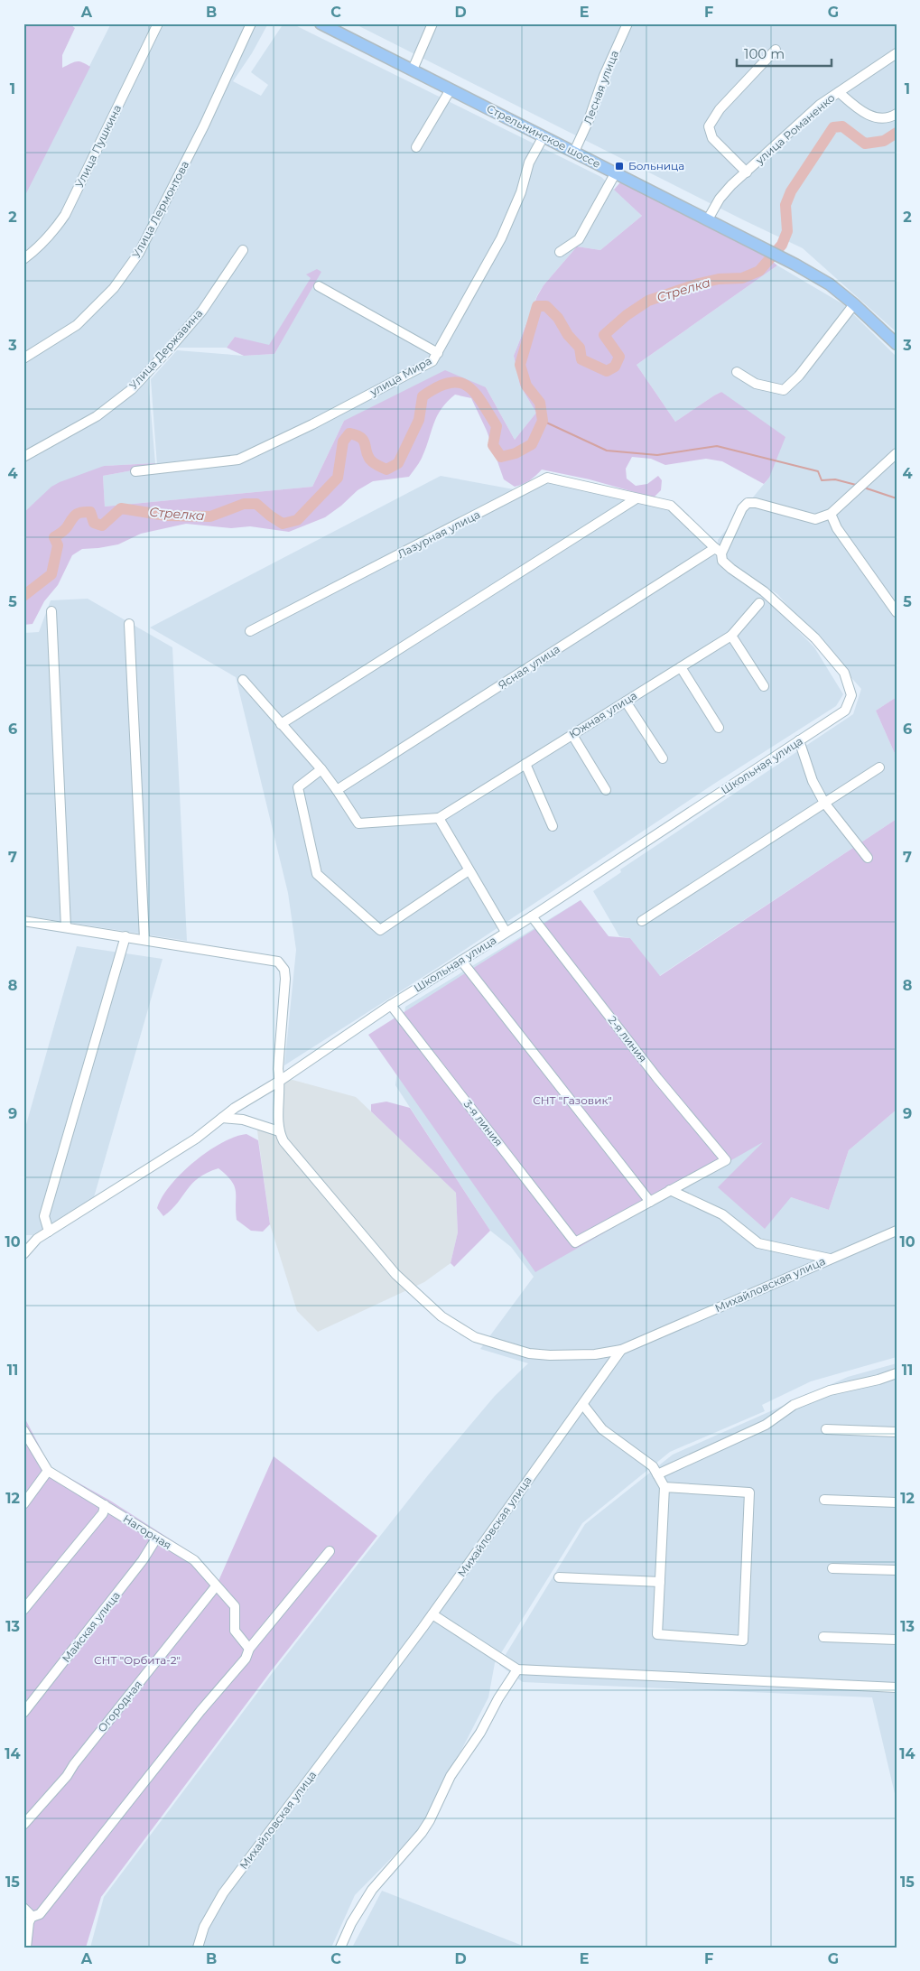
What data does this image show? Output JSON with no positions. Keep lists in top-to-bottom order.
{
  "streets": {
    "main road": ["Стрельнинское шоссе"],
    "street": [
      "Лесная улица",
      "улица Романенко",
      "Улица Пушкина",
      "Улица Лермонтова",
      "Улица Державина",
      "улица Мира",
      "Лазурная улица",
      "Ясная улица",
      "Южная улица",
      "Школьная улица",
      "2-я линия",
      "3-я линия",
      "Михайловская улица",
      "Нагорная",
      "Майская улица",
      "Огородная"
    ]
  },
  "crossings": [
    ["Лесная улица", "Стрельнинское шоссе"],
    ["улица Романенко", "Стрельнинское шоссе"],
    ["Стрельнинское шоссе", "улица Мира"],
    ["Лазурная улица", "Ясная улица"],
    ["Лазурная улица", "Школьная улица"],
    ["Ясная улица", "Школьная улица"],
    ["Школьная улица", "2-я линия"],
    ["Школьная улица", "3-я линия"],
    ["Нагорная", "Майская улица"],
    ["Нагорная", "Огородная"]
  ],
  "water": ["Стрелка"],
  "parks": ["СНТ \"Газовик\"", "СНТ \"Орбита-2\""],
  "places": {
    "transit": ["Больница"]
  },
  "scale_bar": "100 m",
  "grid": {
    "columns": [
      "A",
      "B",
      "C",
      "D",
      "E",
      "F",
      "G"
    ],
    "rows": [
      "1",
      "2",
      "3",
      "4",
      "5",
      "6",
      "7",
      "8",
      "9",
      "10",
      "11",
      "12",
      "13",
      "14",
      "15"
    ]
  }
}
